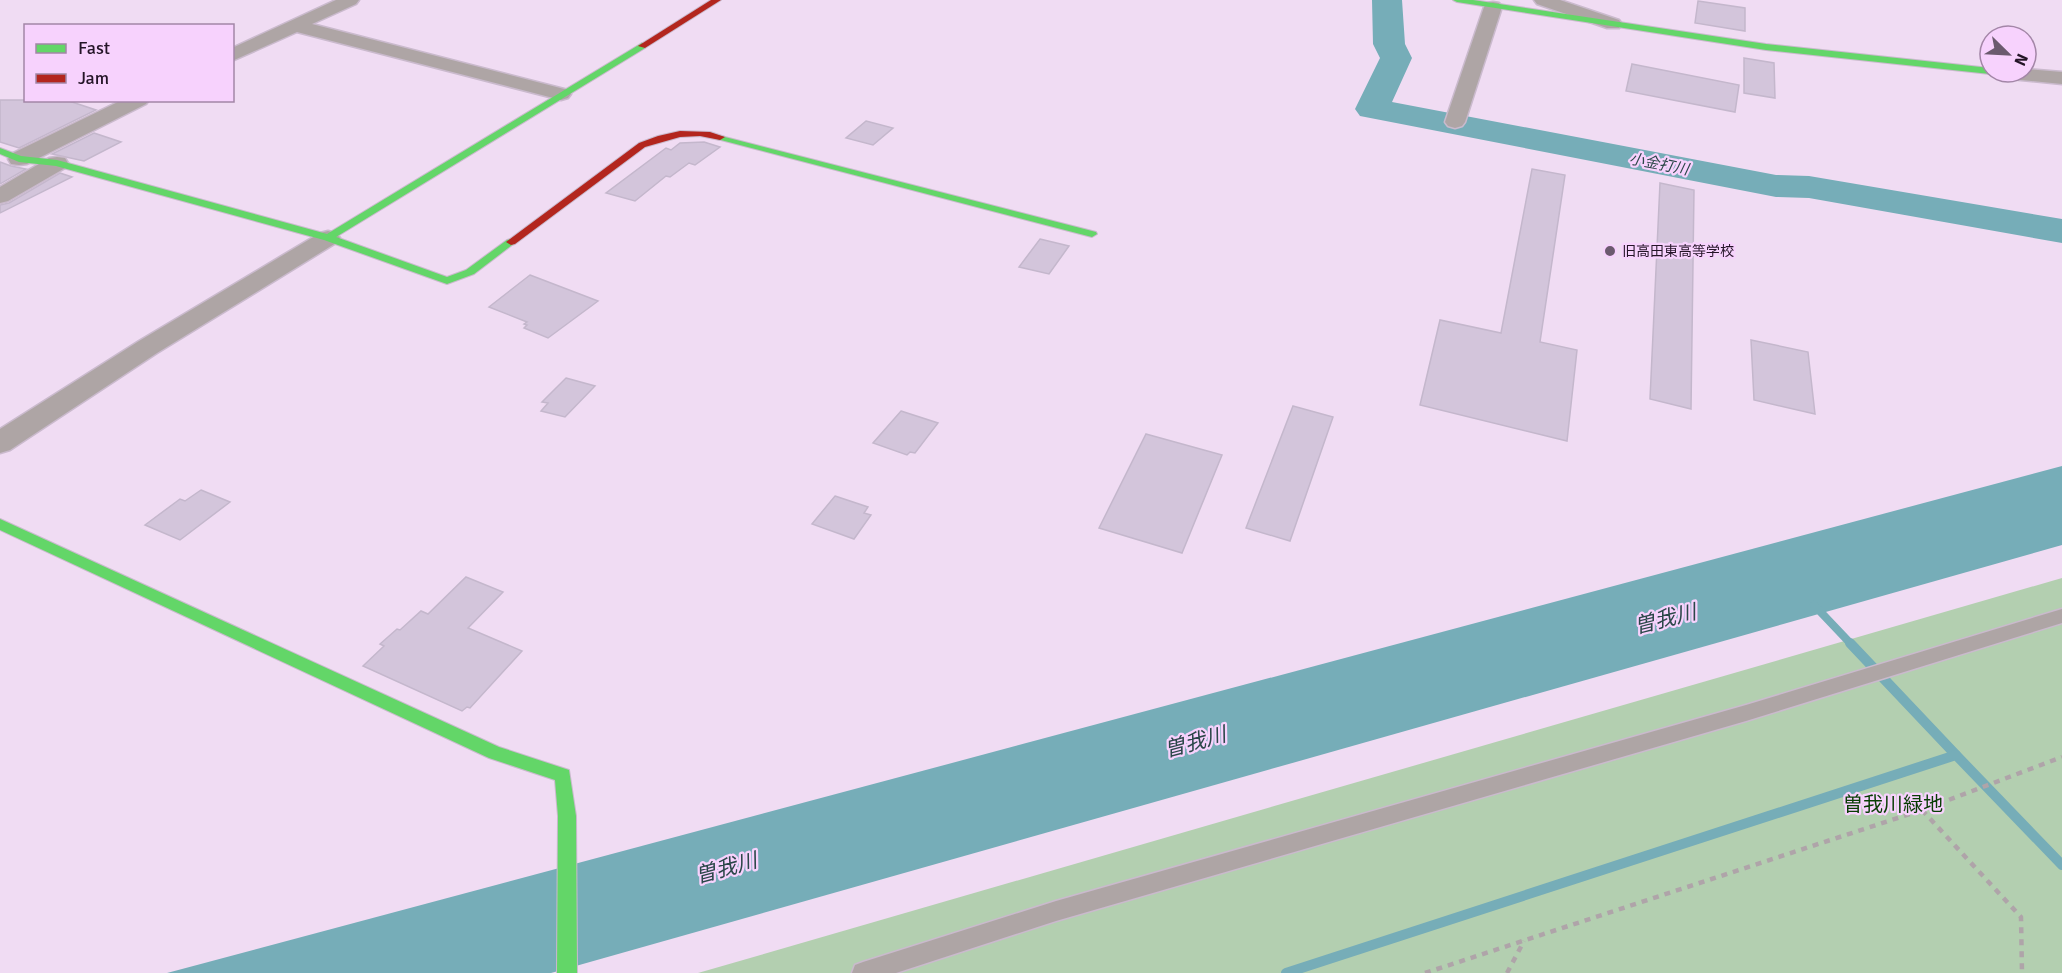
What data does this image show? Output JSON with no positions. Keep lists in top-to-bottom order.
{
  "water": ["小金打川", "曽我川"],
  "parks": ["曽我川緑地"],
  "places": ["旧高田東高等学校"],
  "legend": ["Fast", "Jam"],
  "north": "bottom right"
}
